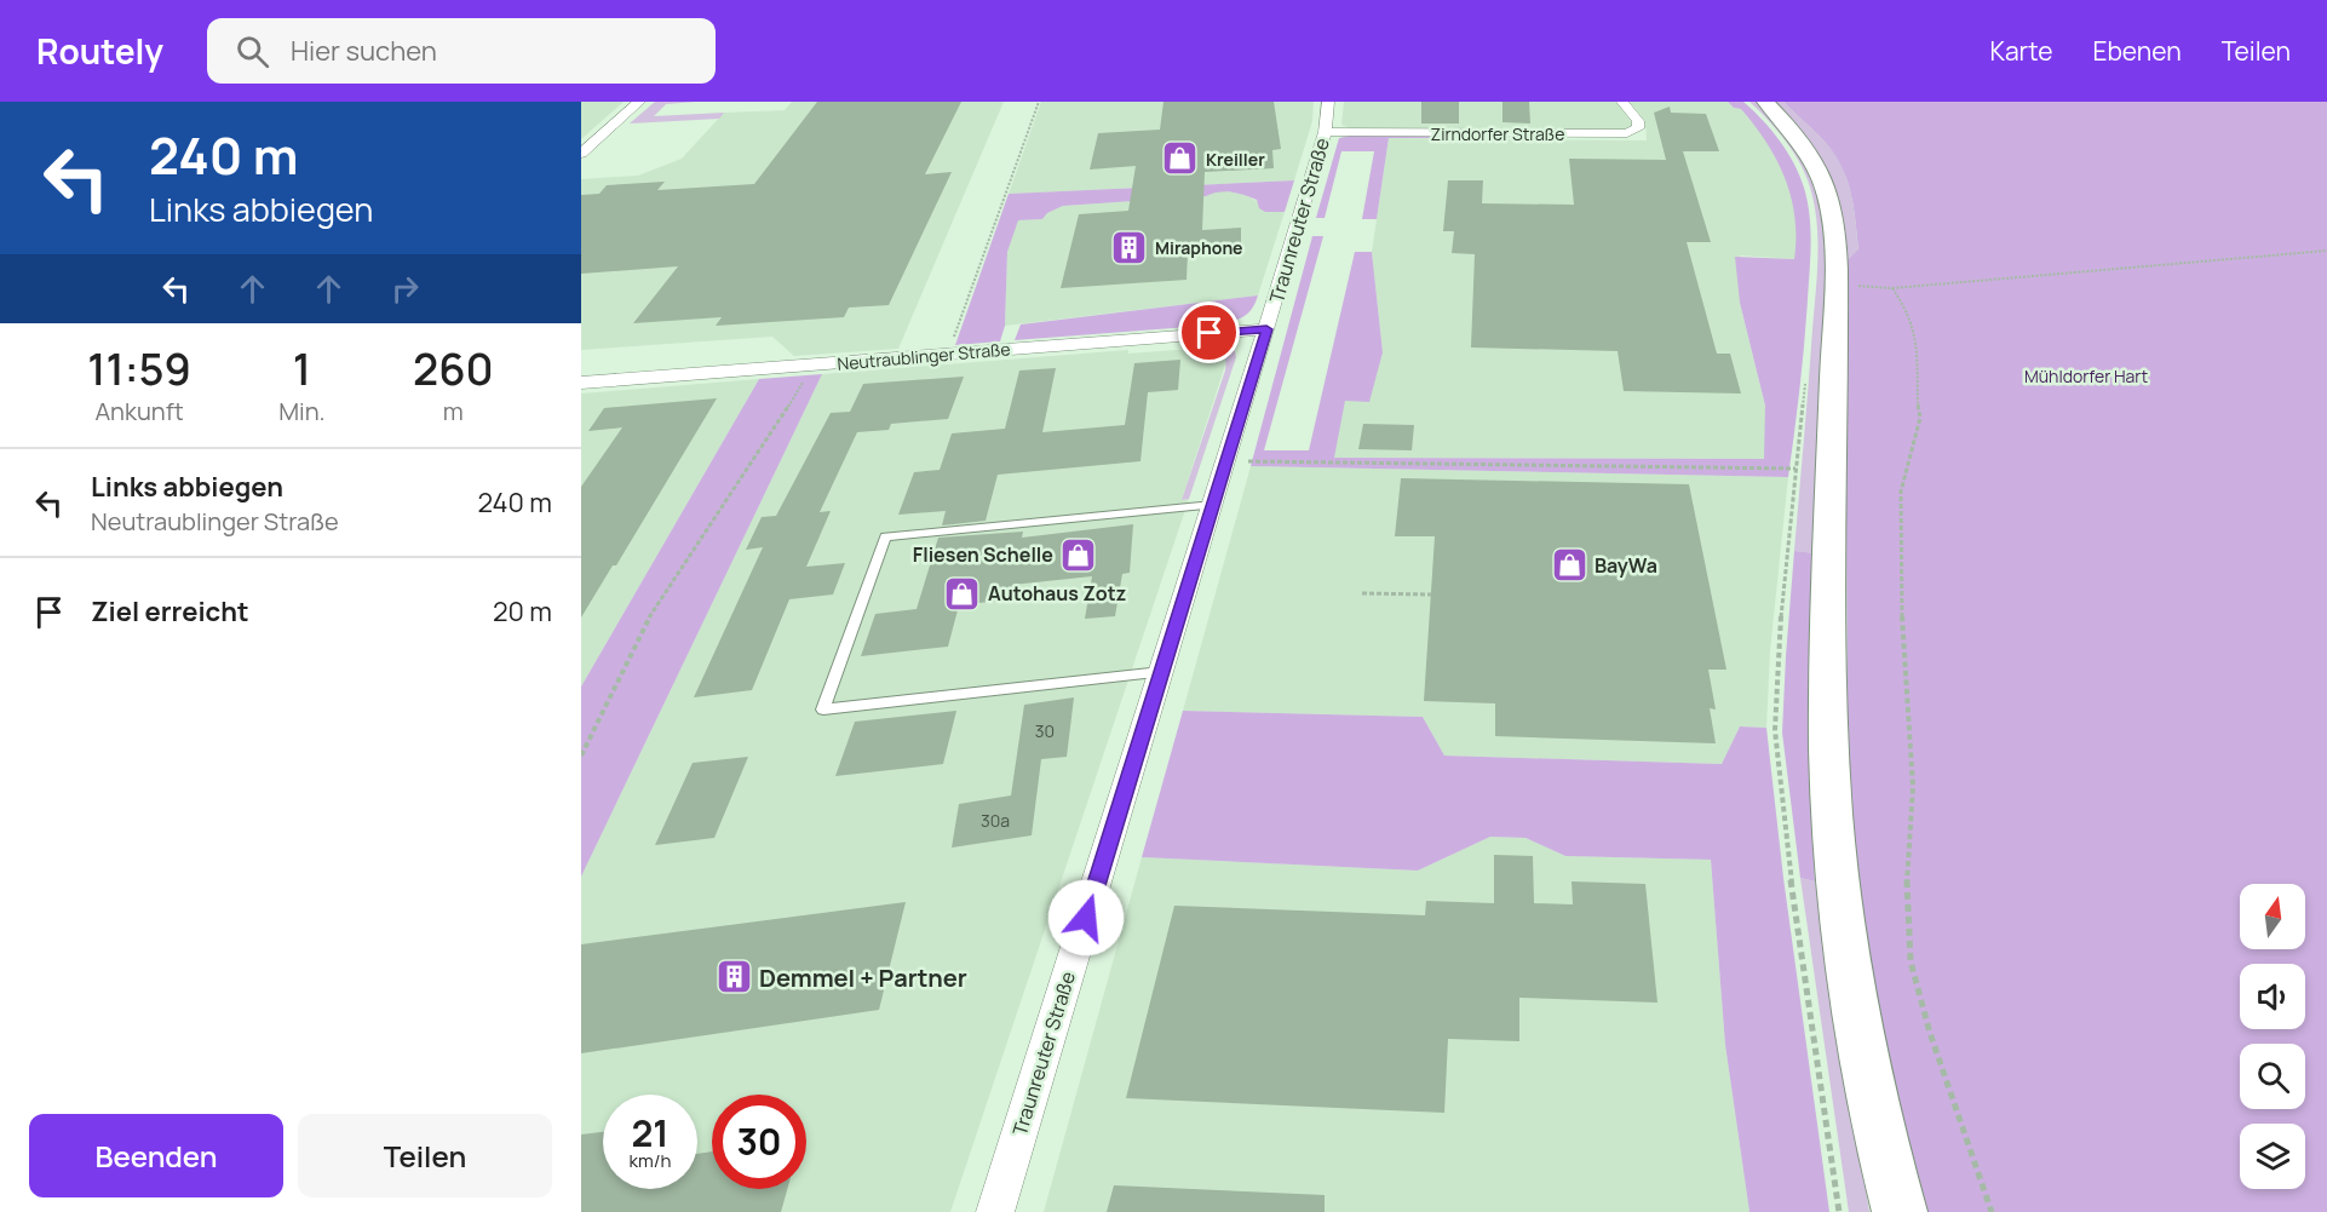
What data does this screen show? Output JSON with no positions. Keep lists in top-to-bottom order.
{
  "streets": {
    "street": ["Zirndorfer Straße", "Traunreuter Straße", "Neutraublinger Straße"]
  },
  "crossings": [
    ["Zirndorfer Straße", "Traunreuter Straße"],
    ["Traunreuter Straße", "Neutraublinger Straße"]
  ],
  "parks": ["Mühldorfer Hart"],
  "places": {
    "shop": [
      "Kreiller",
      "Fliesen Schelle",
      "BayWa",
      "Autohaus Zotz"
    ],
    "building": ["Miraphone", "Demmel + Partner"]
  },
  "house_numbers": ["30", "30a"],
  "north": "top",
  "page": {
    "header": "Routely",
    "search": "Hier suchen",
    "nav": ["Karte", "Ebenen", "Teilen"],
    "turn": ["240 m", "Links abbiegen"],
    "eta": [
      "11:59",
      "Ankunft",
      "1",
      "Min.",
      "260",
      "m"
    ],
    "list": [
      {
        "name": "Links abbiegen",
        "note": "Neutraublinger Straße",
        "value": "240 m"
      },
      {
        "name": "Ziel erreicht",
        "value": "20 m"
      }
    ],
    "speed": "21 km/h",
    "limit": "30",
    "buttons": ["Beenden", "Teilen"]
  }
}
